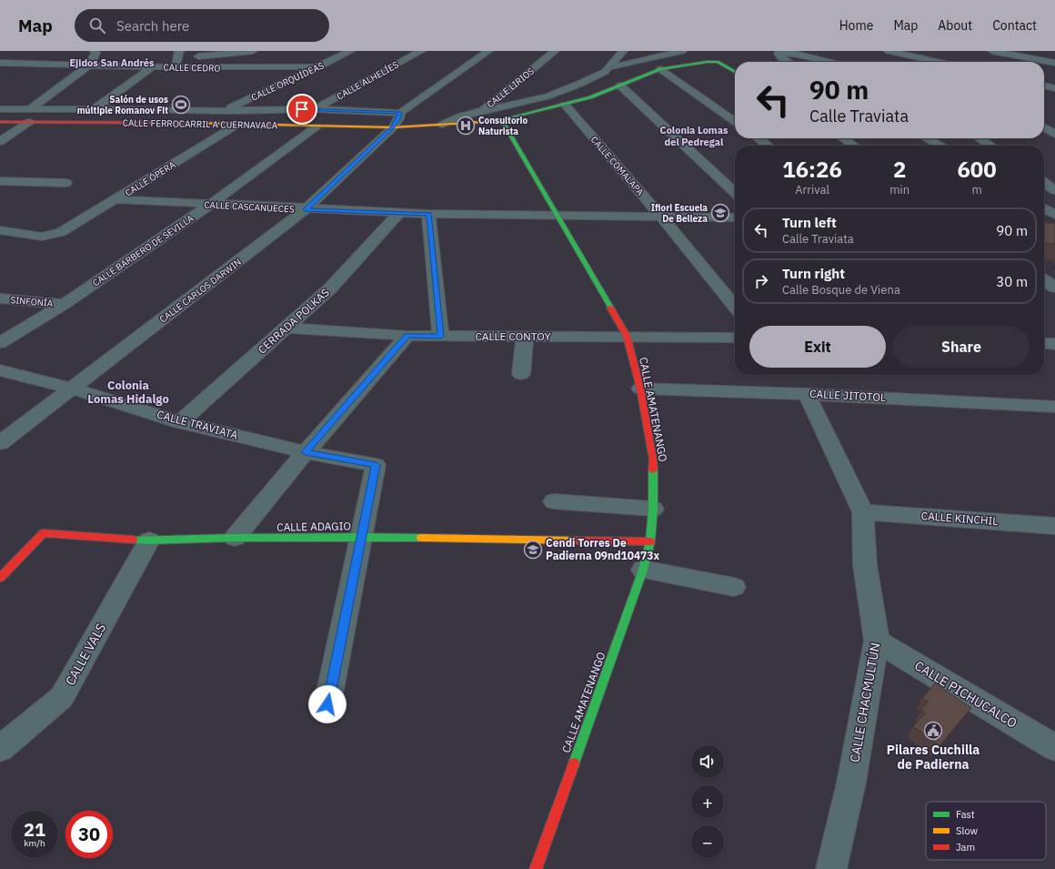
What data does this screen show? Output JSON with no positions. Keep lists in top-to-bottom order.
{
  "streets": {
    "street": [
      "CALLE CEDRO",
      "CALLE ALHELÍES",
      "CALLE ORQUÍDEAS",
      "CALLE LIRIOS",
      "CALLE FERROCARRIL A CUERNAVACA",
      "CALLE COMALAPA",
      "CALLE ÓPERA",
      "CALLE CASCANUECES",
      "CALLE BARBERO DE SEVILLA",
      "CALLE CARLOS DARWIN",
      "SINFONÍA",
      "CERRADA POLKAS",
      "CALLE CONTOY",
      "CALLE JITOTOL",
      "CALLE AMATENANGO",
      "CALLE TRAVIATA",
      "CALLE KINCHIL",
      "CALLE ADAGIO",
      "CALLE VALS",
      "CALLE PICHUCALCO",
      "CALLE CHACMULTÚN"
    ]
  },
  "crossings": [
    ["CALLE CEDRO", "CALLE ORQUÍDEAS"],
    ["CALLE ALHELÍES", "CALLE FERROCARRIL A CUERNAVACA"],
    ["CALLE ORQUÍDEAS", "CALLE FERROCARRIL A CUERNAVACA"],
    ["CALLE LIRIOS", "CALLE FERROCARRIL A CUERNAVACA"],
    ["CALLE FERROCARRIL A CUERNAVACA", "CALLE COMALAPA"],
    ["CALLE FERROCARRIL A CUERNAVACA", "CALLE ÓPERA"],
    ["CALLE FERROCARRIL A CUERNAVACA", "CALLE BARBERO DE SEVILLA"],
    ["CALLE FERROCARRIL A CUERNAVACA", "CALLE CARLOS DARWIN"],
    ["CALLE FERROCARRIL A CUERNAVACA", "CALLE AMATENANGO"],
    ["CALLE COMALAPA", "CALLE CASCANUECES"],
    ["CALLE ÓPERA", "CALLE CASCANUECES"],
    ["CALLE CASCANUECES", "CALLE BARBERO DE SEVILLA"],
    ["CALLE CASCANUECES", "CALLE CARLOS DARWIN"],
    ["CALLE CASCANUECES", "CERRADA POLKAS"],
    ["CALLE CASCANUECES", "CALLE AMATENANGO"],
    ["CALLE BARBERO DE SEVILLA", "SINFONÍA"],
    ["CALLE CARLOS DARWIN", "CALLE TRAVIATA"],
    ["CERRADA POLKAS", "CALLE CONTOY"],
    ["CERRADA POLKAS", "CALLE TRAVIATA"],
    ["CALLE CONTOY", "CALLE AMATENANGO"],
    ["CALLE JITOTOL", "CALLE AMATENANGO"],
    ["CALLE JITOTOL", "CALLE CHACMULTÚN"],
    ["CALLE AMATENANGO", "CALLE ADAGIO"],
    ["CALLE TRAVIATA", "CALLE ADAGIO"],
    ["CALLE KINCHIL", "CALLE CHACMULTÚN"],
    ["CALLE ADAGIO", "CALLE VALS"],
    ["CALLE PICHUCALCO", "CALLE CHACMULTÚN"]
  ],
  "districts": ["Ejidos San Andrés", "Colonia Lomas del Pedregal", "Colonia Lomas Hidalgo"],
  "places": {
    "sports": ["Salón de usos múltiple Romanov Fit"],
    "hospital": ["Consultorio Naturista"],
    "school or university": ["Ifiori Escuela De Belleza", "Cendi Torres De Padierna 09nd10473x"],
    "public building": ["Pilares Cuchilla de Padierna"]
  },
  "legend": ["Fast", "Slow", "Jam"],
  "page": {
    "header": "Map",
    "search": "Search here",
    "nav": [
      "Home",
      "Map",
      "About",
      "Contact"
    ],
    "turn": ["90 m", "Calle Traviata"],
    "eta": [
      "16:26",
      "Arrival",
      "2",
      "min",
      "600",
      "m"
    ],
    "list": [
      {
        "name": "Turn left",
        "note": "Calle Traviata",
        "value": "90 m"
      },
      {
        "name": "Turn right",
        "note": "Calle Bosque de Viena",
        "value": "30 m"
      }
    ],
    "buttons": ["Exit", "Share"],
    "map_buttons": ["+", "−"],
    "speed": "21 km/h",
    "limit": "30"
  }
}
